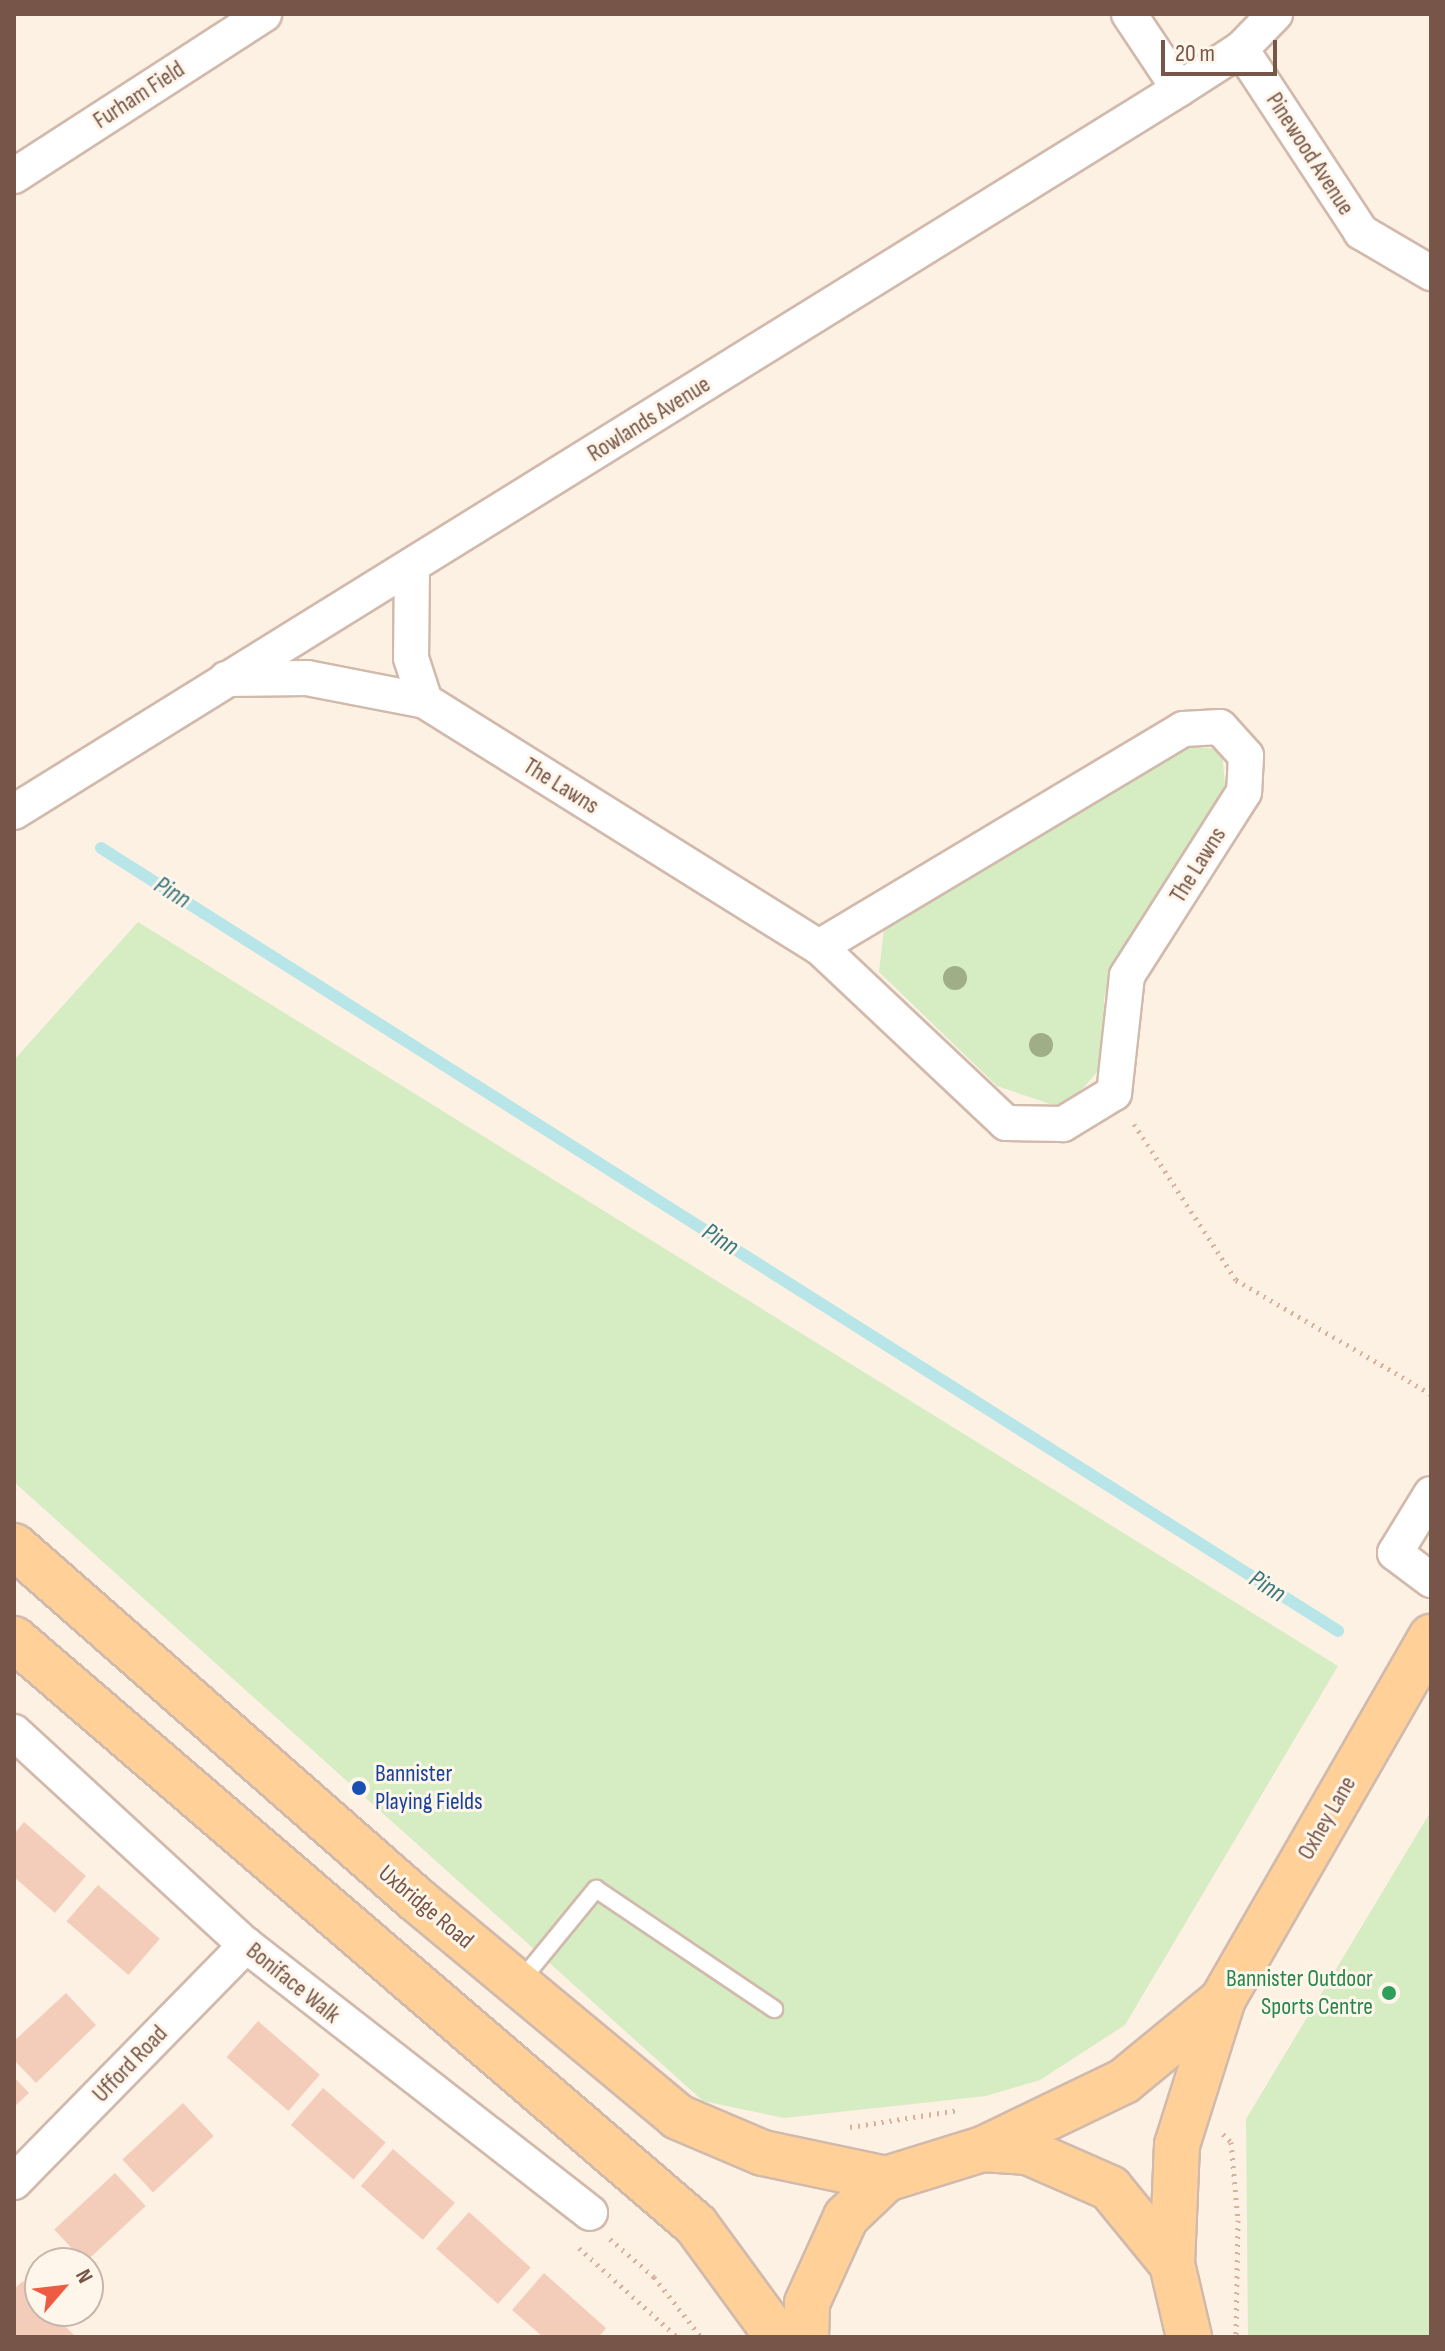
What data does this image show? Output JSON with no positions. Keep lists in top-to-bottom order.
{
  "streets": {
    "main road": ["Oxhey Lane", "Uxbridge Road"],
    "street": [
      "Furham Field",
      "Pinewood Avenue",
      "Rowlands Avenue",
      "The Lawns",
      "Boniface Walk",
      "Ufford Road"
    ]
  },
  "crossings": [
    ["Pinewood Avenue", "Rowlands Avenue"],
    ["Boniface Walk", "Ufford Road"]
  ],
  "water": ["Pinn"],
  "places": ["Bannister Playing Fields", "Bannister Outdoor Sports Centre"],
  "scale_bar": "20 m",
  "north": "top right"
}
